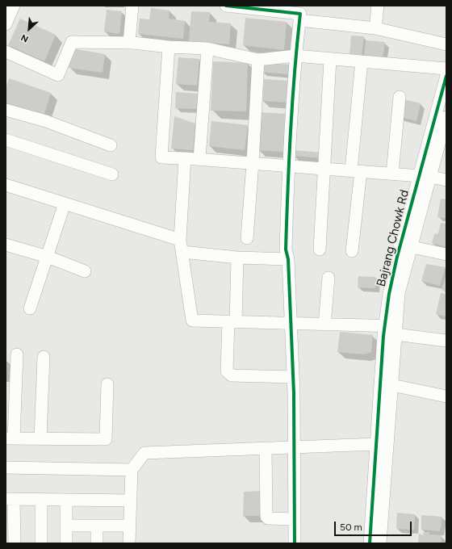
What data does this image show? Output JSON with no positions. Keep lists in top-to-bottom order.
{
  "streets": {
    "street": ["Bajrang Chowk Rd"]
  },
  "scale_bar": "50 m",
  "north": "bottom left"
}
